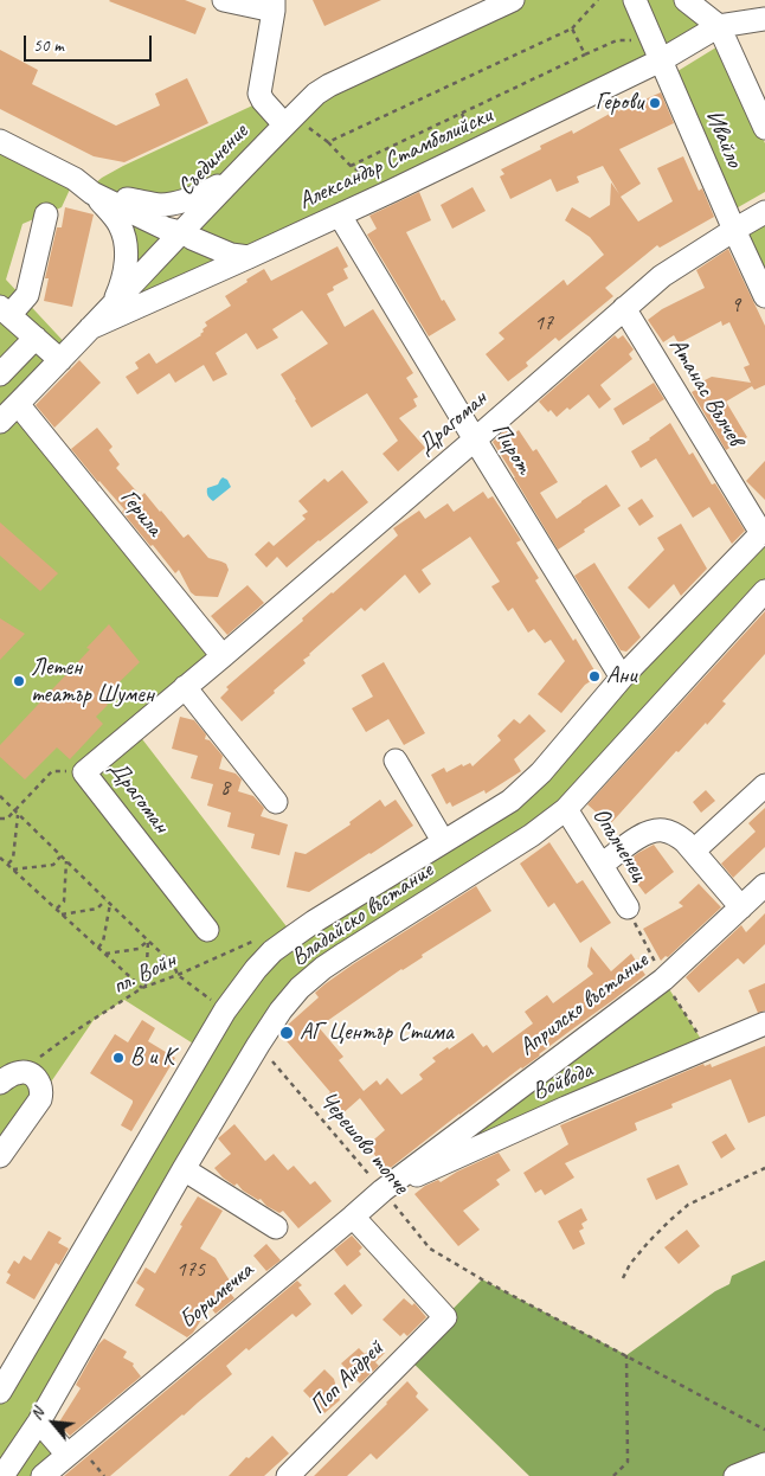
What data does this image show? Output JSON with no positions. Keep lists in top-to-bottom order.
{
  "streets": {
    "street": [
      "Ивайло",
      "Александър Стамболийски",
      "Съединение",
      "Атанас Вълчев",
      "Драгоман",
      "Пирот",
      "Герила",
      "Опълченец",
      "Владайско въстание",
      "Априлско въстание",
      "Войвода",
      "Боримечка",
      "Поп Андрей"
    ],
    "path": ["пл. Войн", "Черешово топче"]
  },
  "crossings": [
    ["Ивайло", "Александър Стамболийски"],
    ["Ивайло", "Драгоман"],
    ["Александър Стамболийски", "Съединение"],
    ["Александър Стамболийски", "Пирот"],
    ["Съединение", "Герила"],
    ["Атанас Вълчев", "Драгоман"],
    ["Атанас Вълчев", "Владайско въстание"],
    ["Драгоман", "Пирот"],
    ["Драгоман", "Герила"],
    ["Пирот", "Владайско въстание"],
    ["Опълченец", "Владайско въстание"],
    ["Владайско въстание", "Черешово топче"],
    ["Априлско въстание", "Боримечка"],
    ["Войвода", "Черешово топче"],
    ["Войвода", "Боримечка"],
    ["Черешово топче", "Боримечка"],
    ["Боримечка", "Поп Андрей"]
  ],
  "places": [
    "Герови",
    "Ани",
    "Летен театър Шумен",
    "АГ Център Стима",
    "В и К"
  ],
  "house_numbers": [
    "9",
    "17",
    "8",
    "175"
  ],
  "scale_bar": "50 m",
  "north": "top left"
}
